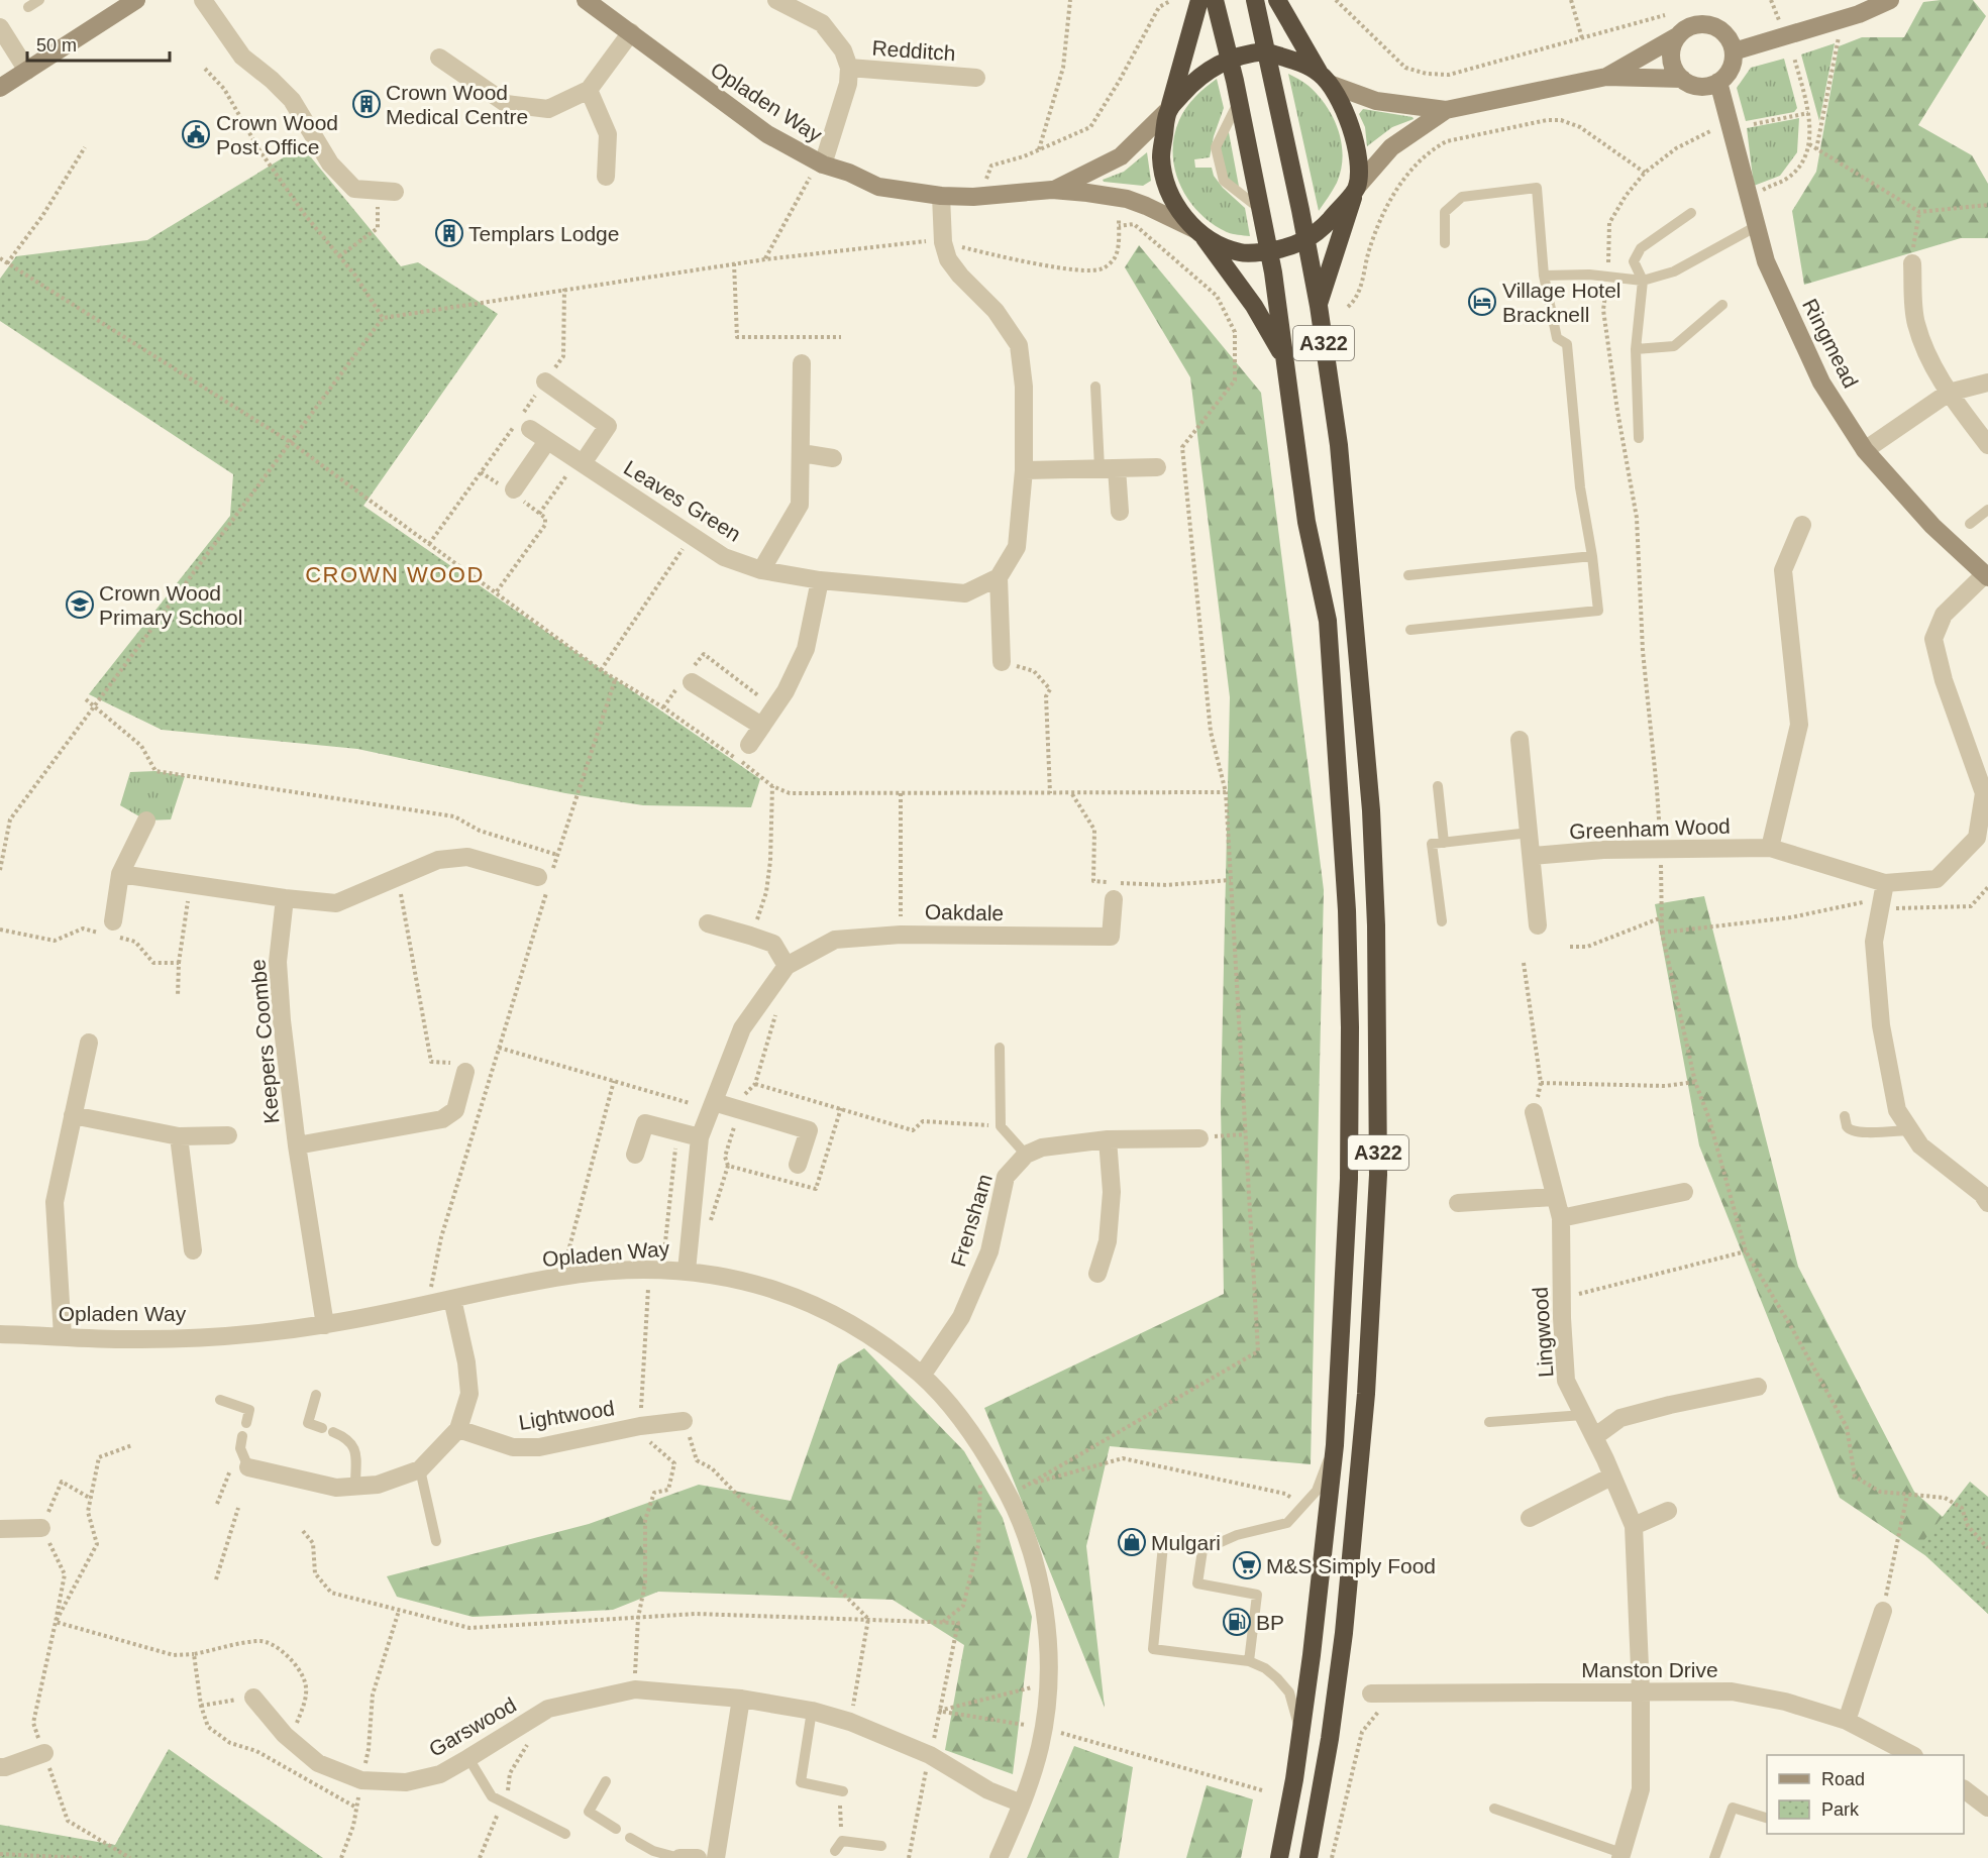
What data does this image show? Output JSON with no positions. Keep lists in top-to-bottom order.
{
  "streets": {
    "highway": ["A322"],
    "street": [
      "Redditch",
      "Opladen Way",
      "Ringmead",
      "Leaves Green",
      "Greenham Wood",
      "Oakdale",
      "Keepers Coombe",
      "Frensham",
      "Lingwood",
      "Lightwood",
      "Manston Drive",
      "Garswood"
    ]
  },
  "crossings": [
    ["Redditch", "Opladen Way"],
    ["Opladen Way", "A322"],
    ["Opladen Way", "Oakdale"],
    ["Opladen Way", "Keepers Coombe"],
    ["Opladen Way", "Frensham"],
    ["Opladen Way", "Garswood"],
    ["Ringmead", "Greenham Wood"],
    ["Lingwood", "Manston Drive"]
  ],
  "districts": ["CROWN WOOD"],
  "places": {
    "building": ["Crown Wood Medical Centre", "Templars Lodge"],
    "public building": ["Crown Wood Post Office"],
    "hotel": ["Village Hotel Bracknell"],
    "school or university": ["Crown Wood Primary School"],
    "shop": ["Mulgari"],
    "supermarket": ["M&S Simply Food"],
    "fuel station": ["BP"]
  },
  "legend": ["Road", "Park"],
  "scale_bar": "50 m"
}
